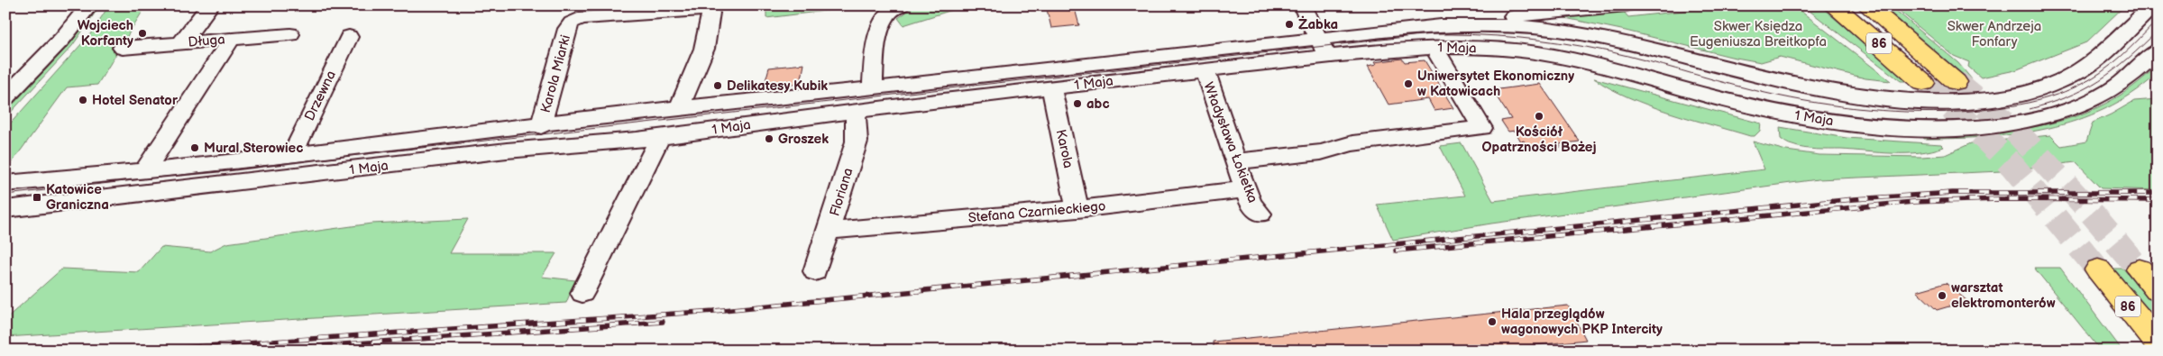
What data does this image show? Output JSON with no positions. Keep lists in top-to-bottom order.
{
  "streets": {
    "highway": ["86"],
    "street": [
      "Długa",
      "1 Maja",
      "Karola Miarki",
      "Drzewna",
      "Władysława Łokietka",
      "Karola",
      "Floriana",
      "Stefana Czarnieckiego"
    ]
  },
  "crossings": [
    ["1 Maja", "Karola Miarki"],
    ["1 Maja", "Drzewna"],
    ["1 Maja", "Władysława Łokietka"],
    ["1 Maja", "Karola"],
    ["1 Maja", "Floriana"],
    ["Władysława Łokietka", "Stefana Czarnieckiego"],
    ["Karola", "Stefana Czarnieckiego"],
    ["Floriana", "Stefana Czarnieckiego"]
  ],
  "parks": ["Skwer Księdza Eugeniusza Breitkopfa", "Skwer Andrzeja Fonfary"],
  "places": {
    "other": [
      "Żabka",
      "Wojciech Korfanty",
      "Uniwersytet Ekonomiczny w Katowicach",
      "Delikatesy Kubik",
      "Hotel Senator",
      "abc",
      "Kościół Opatrzności Bożej",
      "Groszek",
      "Mural Sterowiec",
      "warsztat elektromonterów",
      "Hala przeglądów wagonowych PKP Intercity"
    ],
    "transit": ["Katowice Graniczna"]
  }
}
